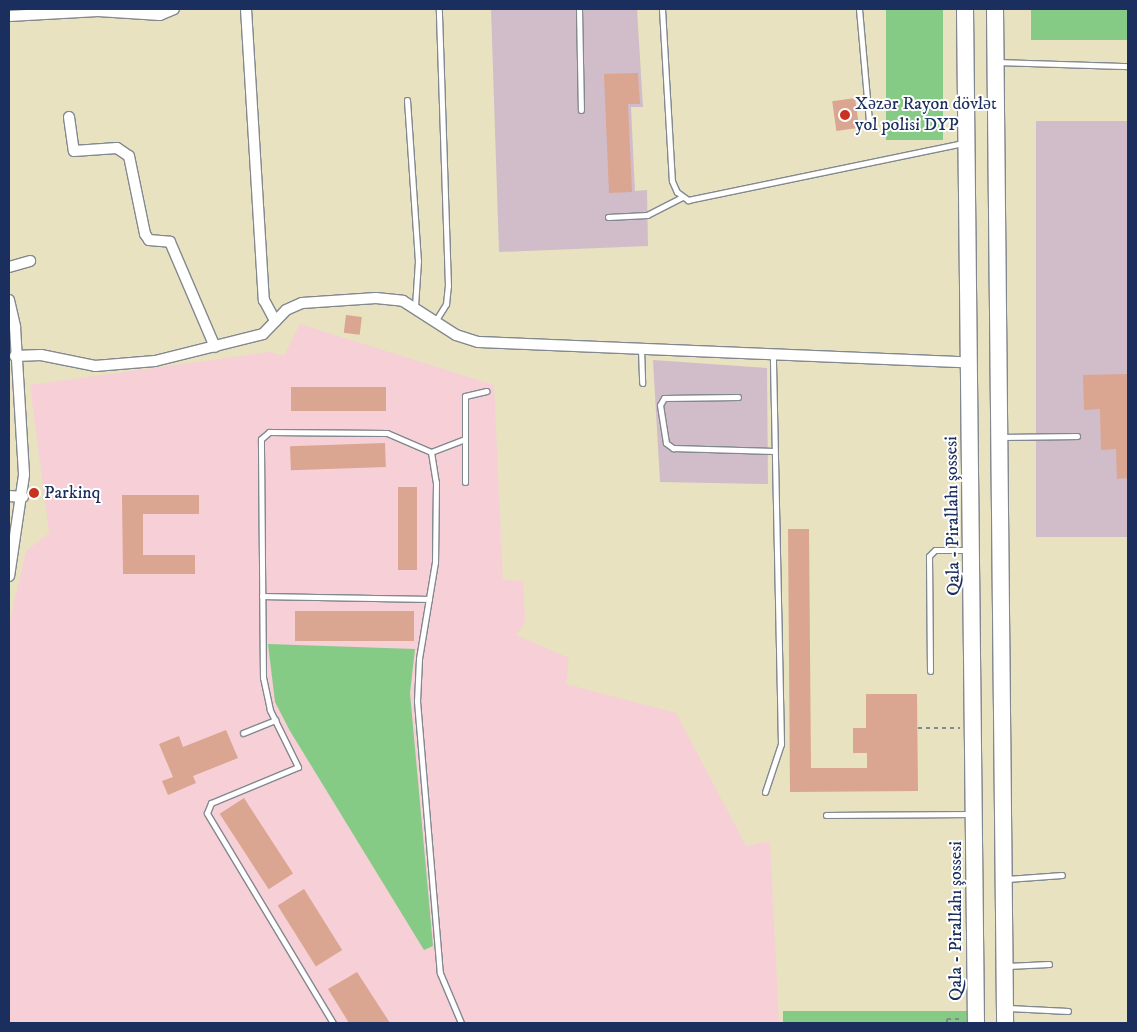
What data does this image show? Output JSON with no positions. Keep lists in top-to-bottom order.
{
  "streets": {
    "main road": ["Qala - Pirallahı şossesi"]
  },
  "places": ["Xəzər Rayon dövlət yol polisi DYP", "Parkinq"]
}
